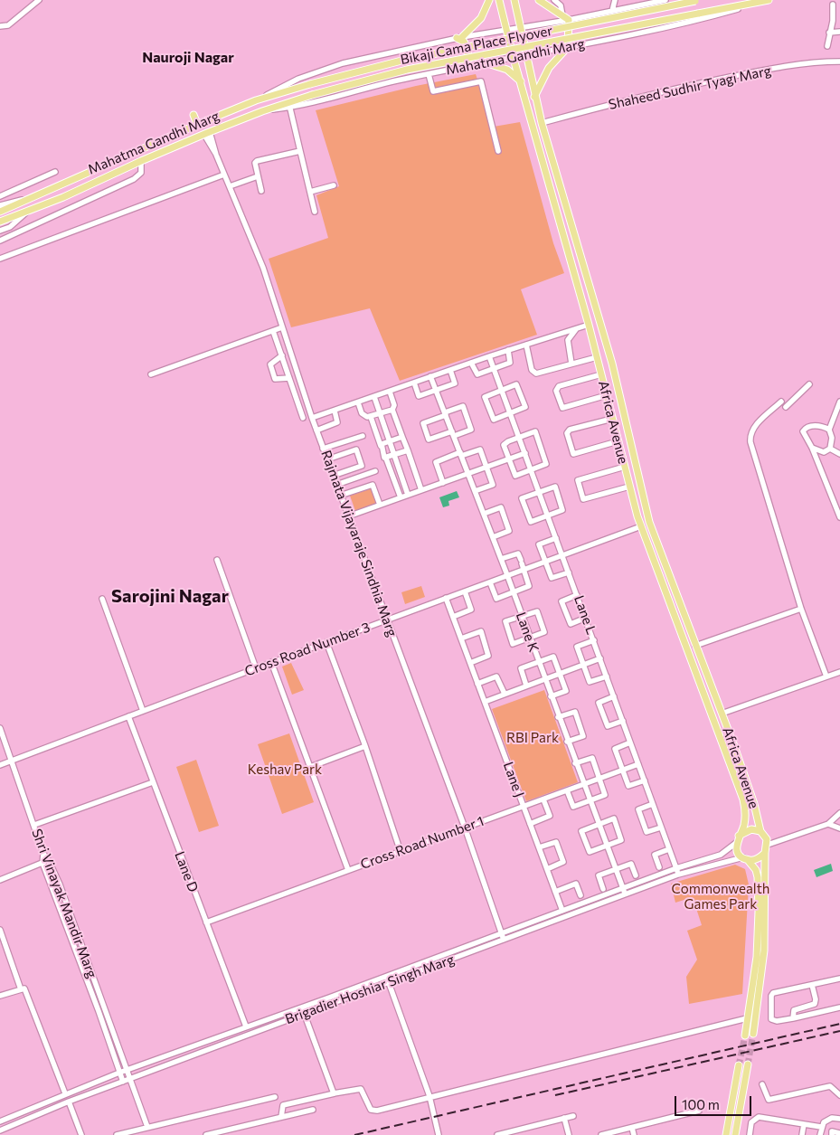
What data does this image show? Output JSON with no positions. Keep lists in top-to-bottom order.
{
  "streets": {
    "main road": ["Bikaji Cama Place Flyover", "Mahatma Gandhi Marg", "Africa Avenue"],
    "street": [
      "Shaheed Sudhir Tyagi Marg",
      "Rajmata Vijayaraje Sindhia Marg",
      "Lane L",
      "Lane K",
      "Cross Road Number 3",
      "Lane J",
      "Cross Road Number 1",
      "Lane D",
      "Shri Vinayak Mandir Marg",
      "Brigadier Hoshiar Singh Marg"
    ]
  },
  "crossings": [
    ["Bikaji Cama Place Flyover", "Mahatma Gandhi Marg"],
    ["Mahatma Gandhi Marg", "Africa Avenue"],
    ["Mahatma Gandhi Marg", "Rajmata Vijayaraje Sindhia Marg"],
    ["Shaheed Sudhir Tyagi Marg", "Africa Avenue"],
    ["Africa Avenue", "Cross Road Number 3"],
    ["Africa Avenue", "Brigadier Hoshiar Singh Marg"],
    ["Rajmata Vijayaraje Sindhia Marg", "Cross Road Number 3"],
    ["Rajmata Vijayaraje Sindhia Marg", "Cross Road Number 1"],
    ["Rajmata Vijayaraje Sindhia Marg", "Brigadier Hoshiar Singh Marg"],
    ["Lane L", "Cross Road Number 3"],
    ["Lane L", "Cross Road Number 1"],
    ["Lane L", "Brigadier Hoshiar Singh Marg"],
    ["Lane K", "Cross Road Number 3"],
    ["Lane K", "Cross Road Number 1"],
    ["Lane K", "Brigadier Hoshiar Singh Marg"],
    ["Cross Road Number 3", "Lane J"],
    ["Cross Road Number 3", "Lane D"],
    ["Cross Road Number 3", "Shri Vinayak Mandir Marg"],
    ["Lane J", "Cross Road Number 1"],
    ["Lane J", "Brigadier Hoshiar Singh Marg"],
    ["Cross Road Number 1", "Lane D"],
    ["Lane D", "Brigadier Hoshiar Singh Marg"],
    ["Shri Vinayak Mandir Marg", "Brigadier Hoshiar Singh Marg"]
  ],
  "districts": ["Nauroji Nagar", "Sarojini Nagar"],
  "parks": ["RBI Park", "Keshav Park", "Commonwealth Games Park"],
  "scale_bar": "100 m"
}
